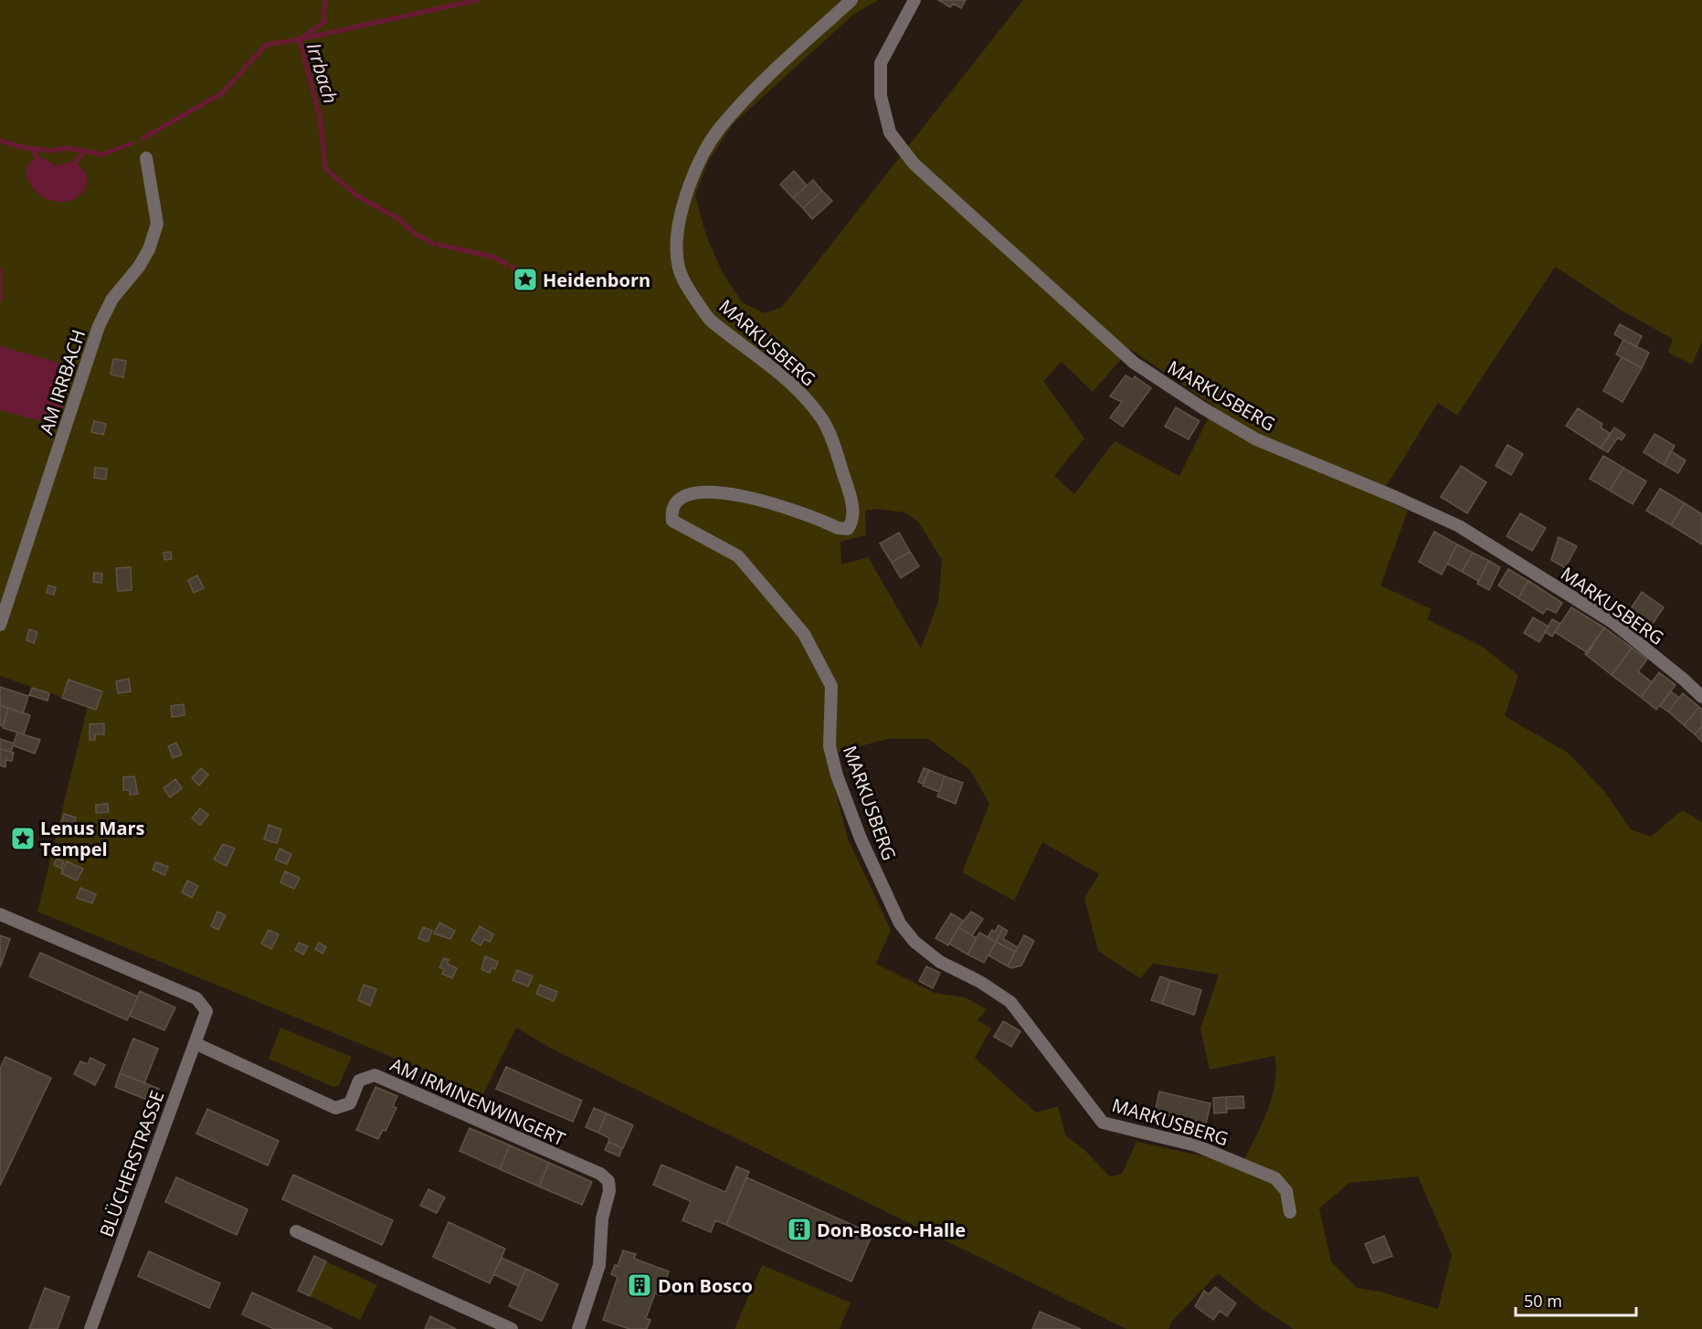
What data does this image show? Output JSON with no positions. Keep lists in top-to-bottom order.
{
  "streets": {
    "street": [
      "MARKUSBERG",
      "AM IRRBACH",
      "AM IRMINENWINGERT",
      "BLÜCHERSTRASSE"
    ]
  },
  "crossings": [
    ["AM IRMINENWINGERT", "BLÜCHERSTRASSE"]
  ],
  "water": ["Irrbach"],
  "places": {
    "place": ["Heidenborn", "Lenus Mars Tempel"],
    "building": ["Don-Bosco-Halle", "Don Bosco"]
  },
  "scale_bar": "50 m"
}
